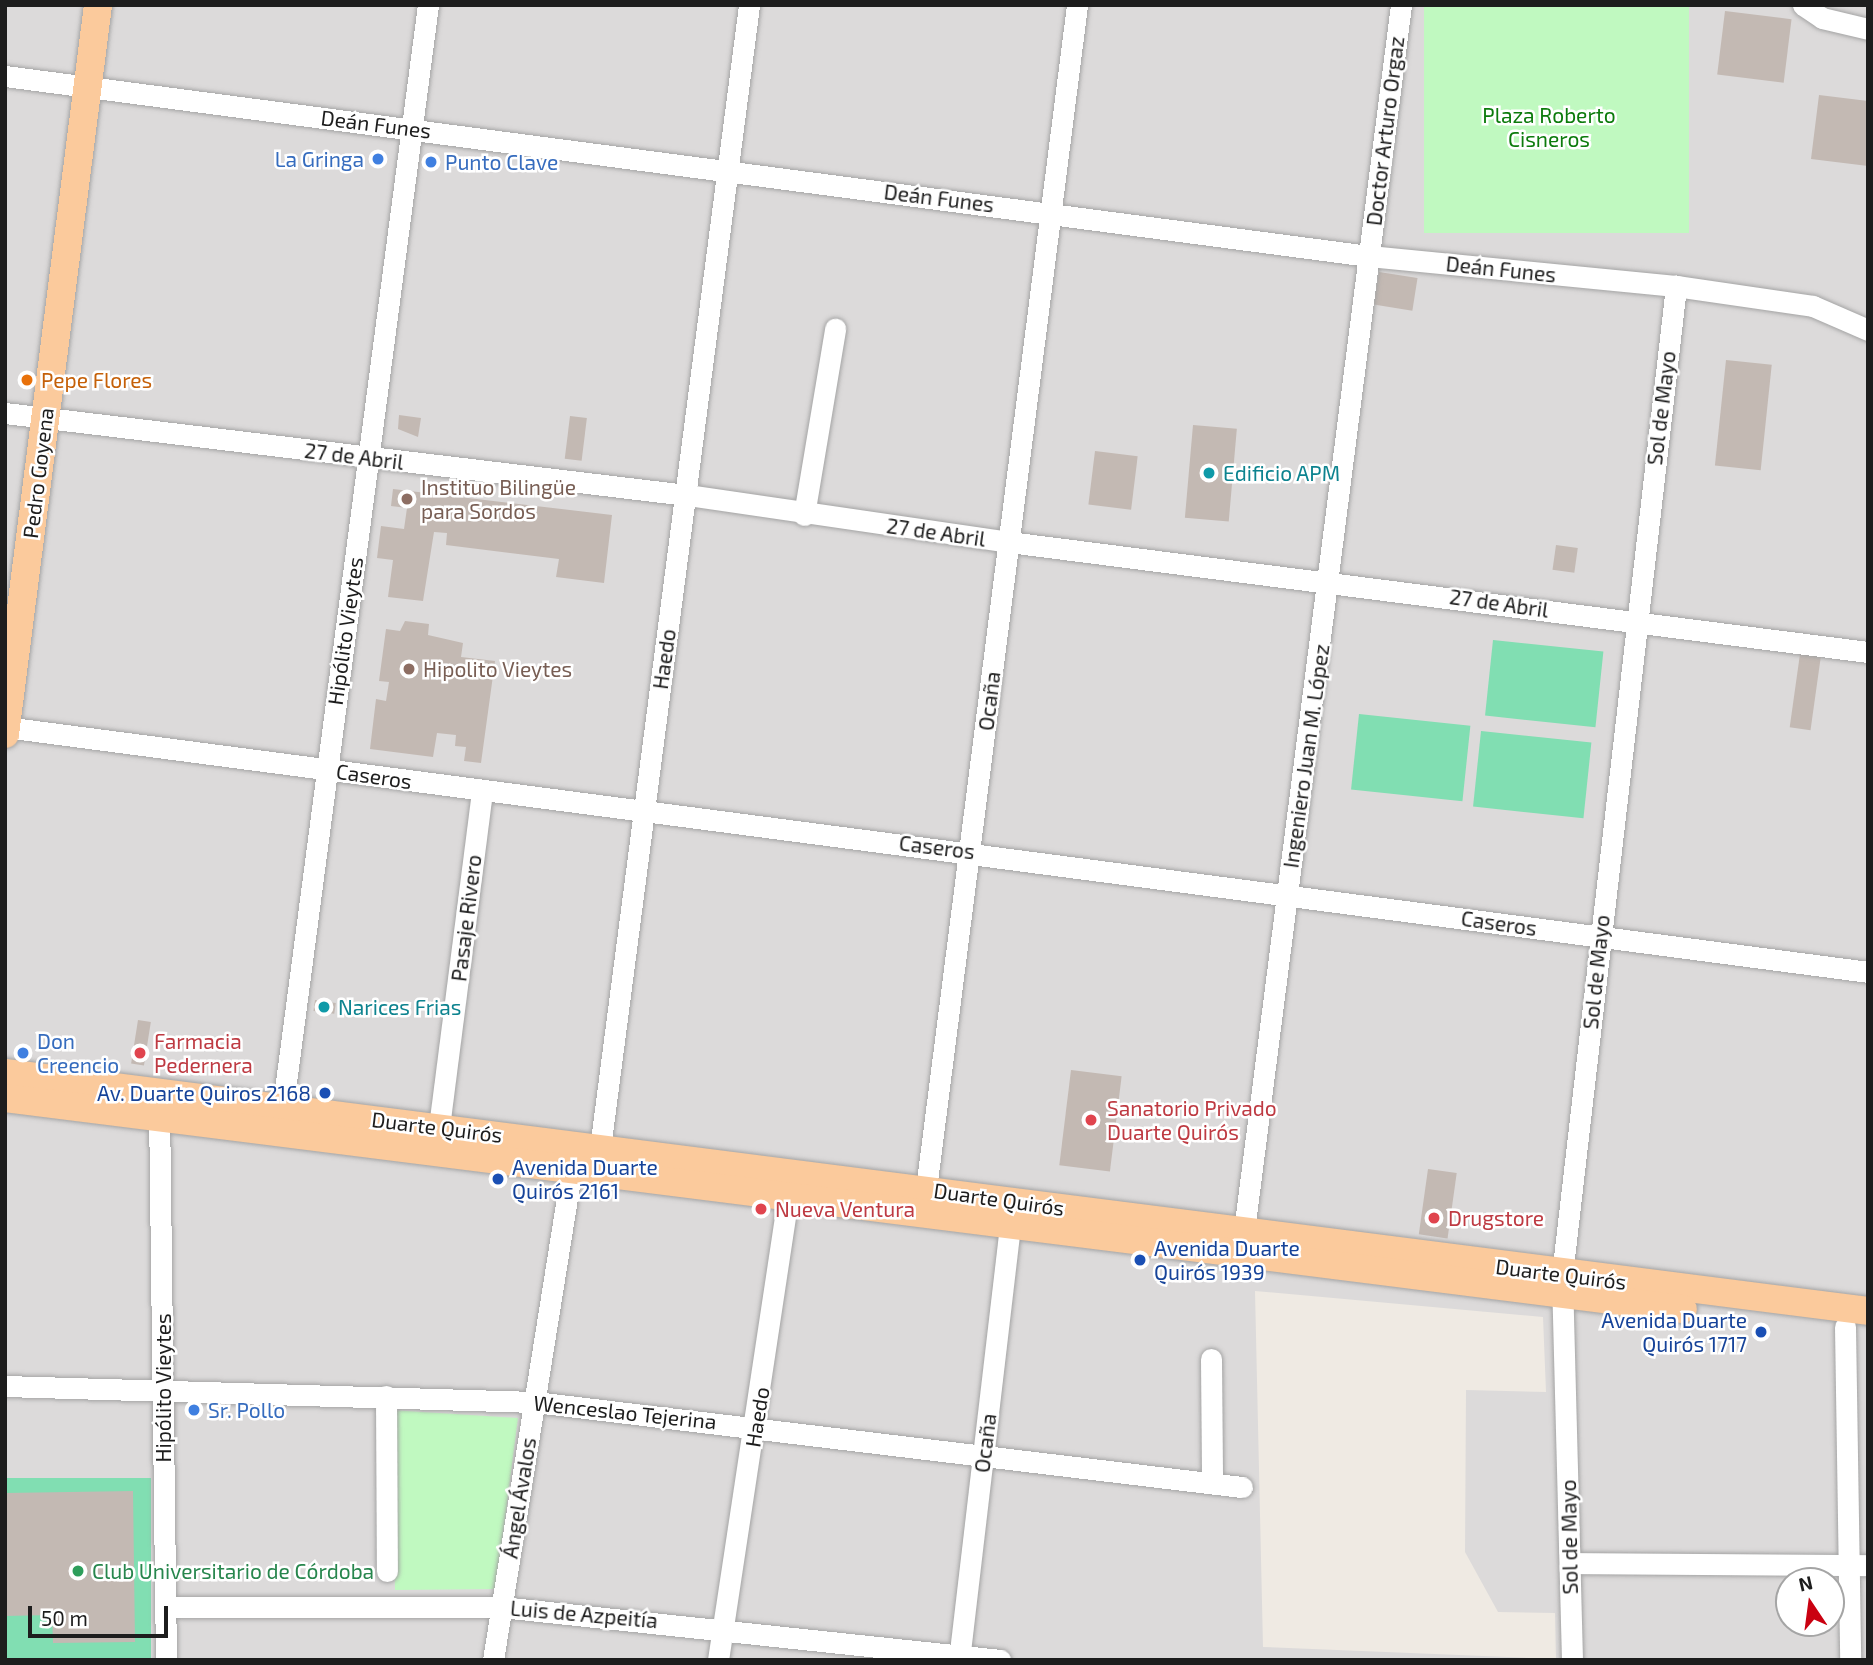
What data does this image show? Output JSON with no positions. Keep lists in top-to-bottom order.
{
  "streets": {
    "main road": ["Pedro Goyena", "Duarte Quirós"],
    "street": [
      "Deán Funes",
      "Doctor Arturo Orgaz",
      "Sol de Mayo",
      "27 de Abril",
      "Hipólito Vieytes",
      "Haedo",
      "Ocaña",
      "Ingeniero Juan M. López",
      "Caseros",
      "Pasaje Rivero",
      "Wenceslao Tejerina",
      "Ángel Ávalos",
      "Luis de Azpeitía"
    ]
  },
  "crossings": [
    ["Deán Funes", "Doctor Arturo Orgaz"],
    ["Deán Funes", "Sol de Mayo"],
    ["Deán Funes", "Pedro Goyena"],
    ["Deán Funes", "Hipólito Vieytes"],
    ["Deán Funes", "Haedo"],
    ["Deán Funes", "Ocaña"],
    ["Deán Funes", "Ingeniero Juan M. López"],
    ["Doctor Arturo Orgaz", "Ingeniero Juan M. López"],
    ["Sol de Mayo", "27 de Abril"],
    ["Sol de Mayo", "Caseros"],
    ["Sol de Mayo", "Duarte Quirós"],
    ["27 de Abril", "Pedro Goyena"],
    ["27 de Abril", "Hipólito Vieytes"],
    ["27 de Abril", "Haedo"],
    ["27 de Abril", "Ocaña"],
    ["27 de Abril", "Ingeniero Juan M. López"],
    ["Pedro Goyena", "Caseros"],
    ["Hipólito Vieytes", "Caseros"],
    ["Hipólito Vieytes", "Duarte Quirós"],
    ["Hipólito Vieytes", "Wenceslao Tejerina"],
    ["Hipólito Vieytes", "Luis de Azpeitía"],
    ["Haedo", "Caseros"],
    ["Haedo", "Duarte Quirós"],
    ["Haedo", "Wenceslao Tejerina"],
    ["Haedo", "Luis de Azpeitía"],
    ["Ocaña", "Caseros"],
    ["Ocaña", "Duarte Quirós"],
    ["Ocaña", "Wenceslao Tejerina"],
    ["Ocaña", "Luis de Azpeitía"],
    ["Ingeniero Juan M. López", "Caseros"],
    ["Ingeniero Juan M. López", "Duarte Quirós"],
    ["Caseros", "Pasaje Rivero"],
    ["Pasaje Rivero", "Duarte Quirós"],
    ["Duarte Quirós", "Ángel Ávalos"],
    ["Wenceslao Tejerina", "Ángel Ávalos"],
    ["Ángel Ávalos", "Luis de Azpeitía"]
  ],
  "parks": ["Plaza Roberto Cisneros"],
  "places": [
    "La Gringa",
    "Punto Clave",
    "Pepe Flores",
    "Edificio APM",
    "Instituo Bilingüe para Sordos",
    "Hipolito Vieytes",
    "Narices Frias",
    "Don Creencio",
    "Farmacia Pedernera",
    "Av. Duarte Quiros 2168",
    "Sanatorio Privado Duarte Quirós",
    "Avenida Duarte Quirós 2161",
    "Nueva Ventura",
    "Drugstore",
    "Avenida Duarte Quirós 1939",
    "Avenida Duarte Quirós 1717",
    "Sr. Pollo",
    "Club Universitario de Córdoba"
  ],
  "scale_bar": "50 m",
  "north": "top"
}
